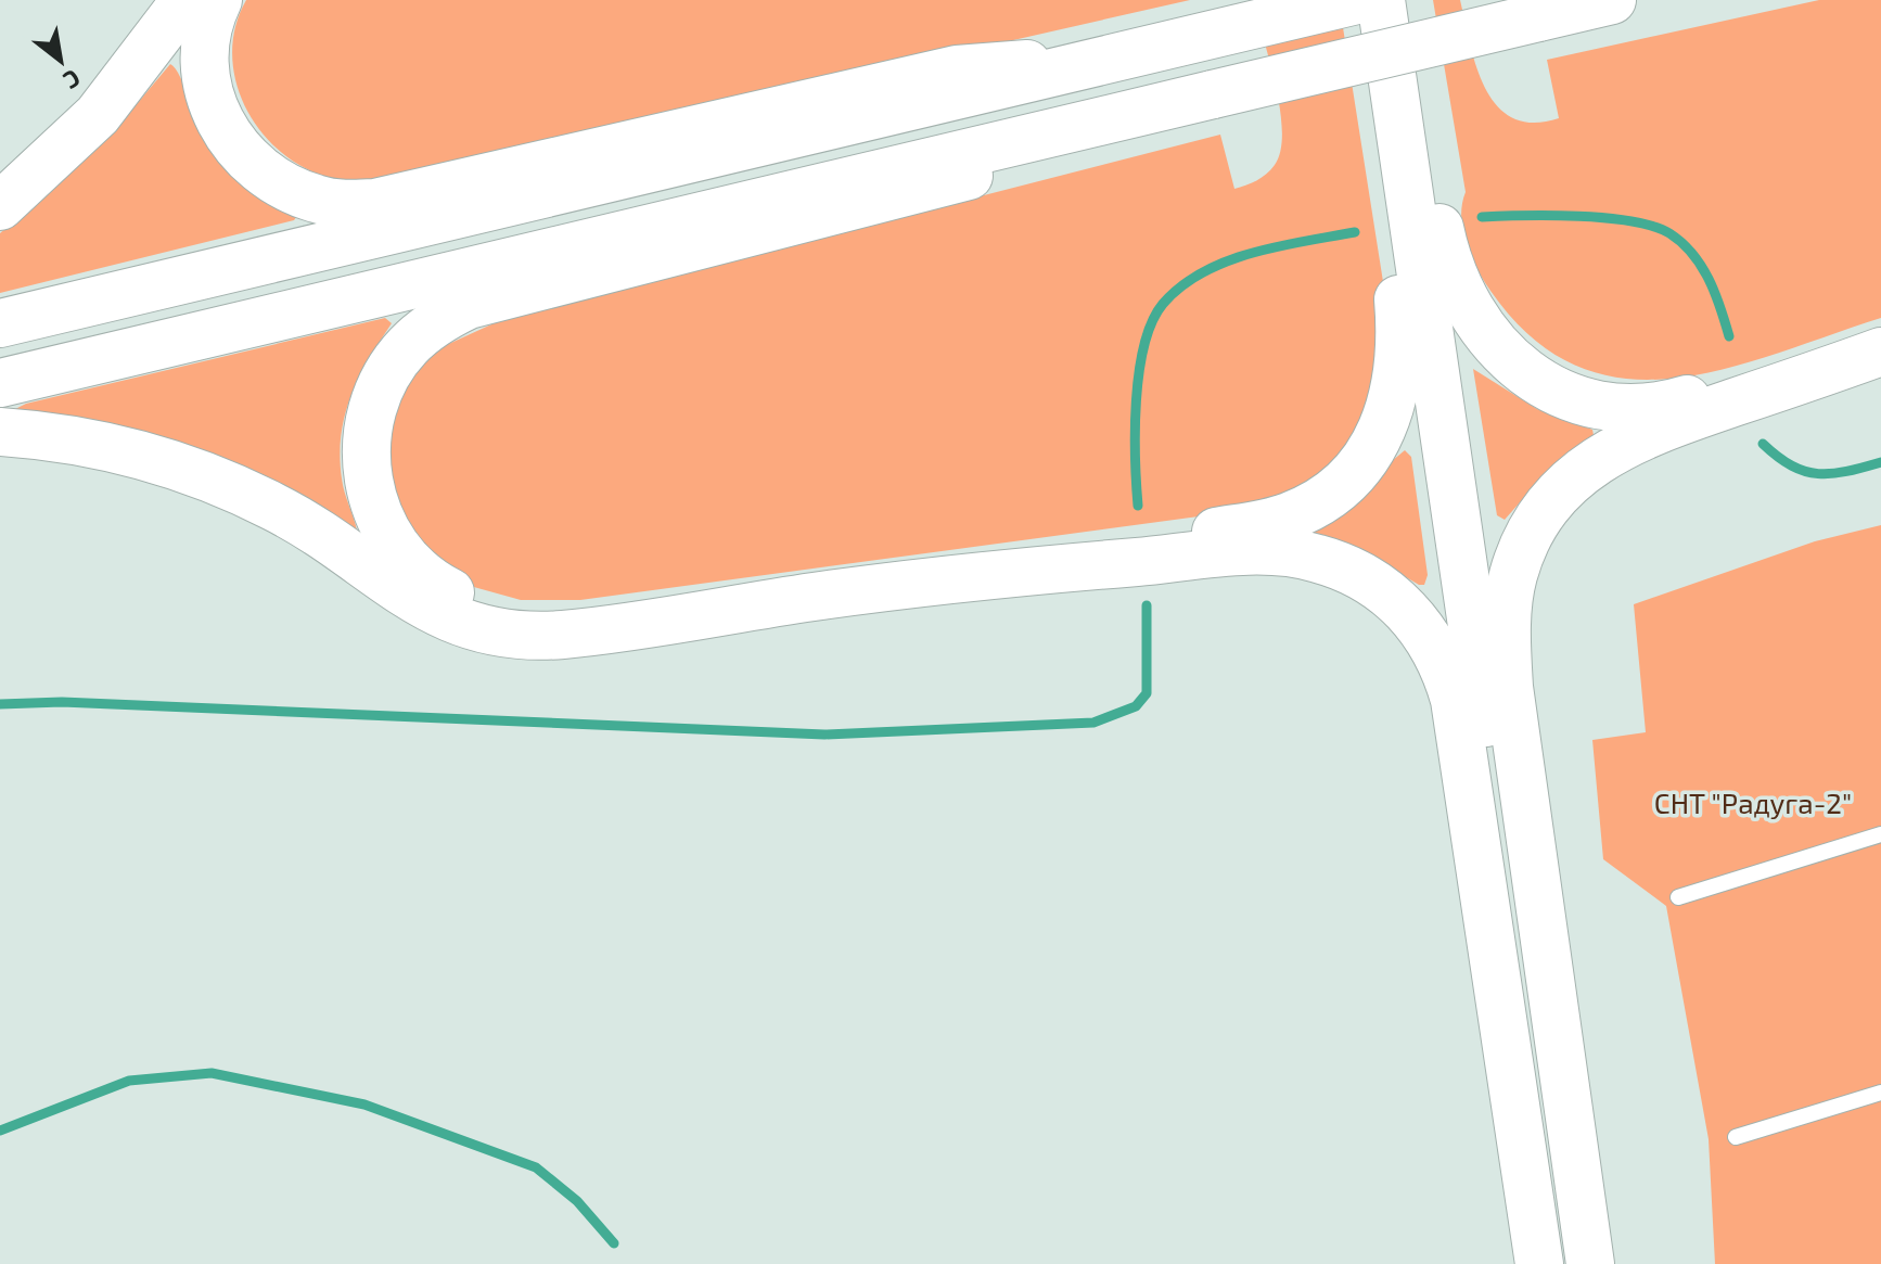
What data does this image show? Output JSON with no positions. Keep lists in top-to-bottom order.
{
  "parks": ["СНТ \"Радуга-2\""],
  "north": "bottom right"
}
